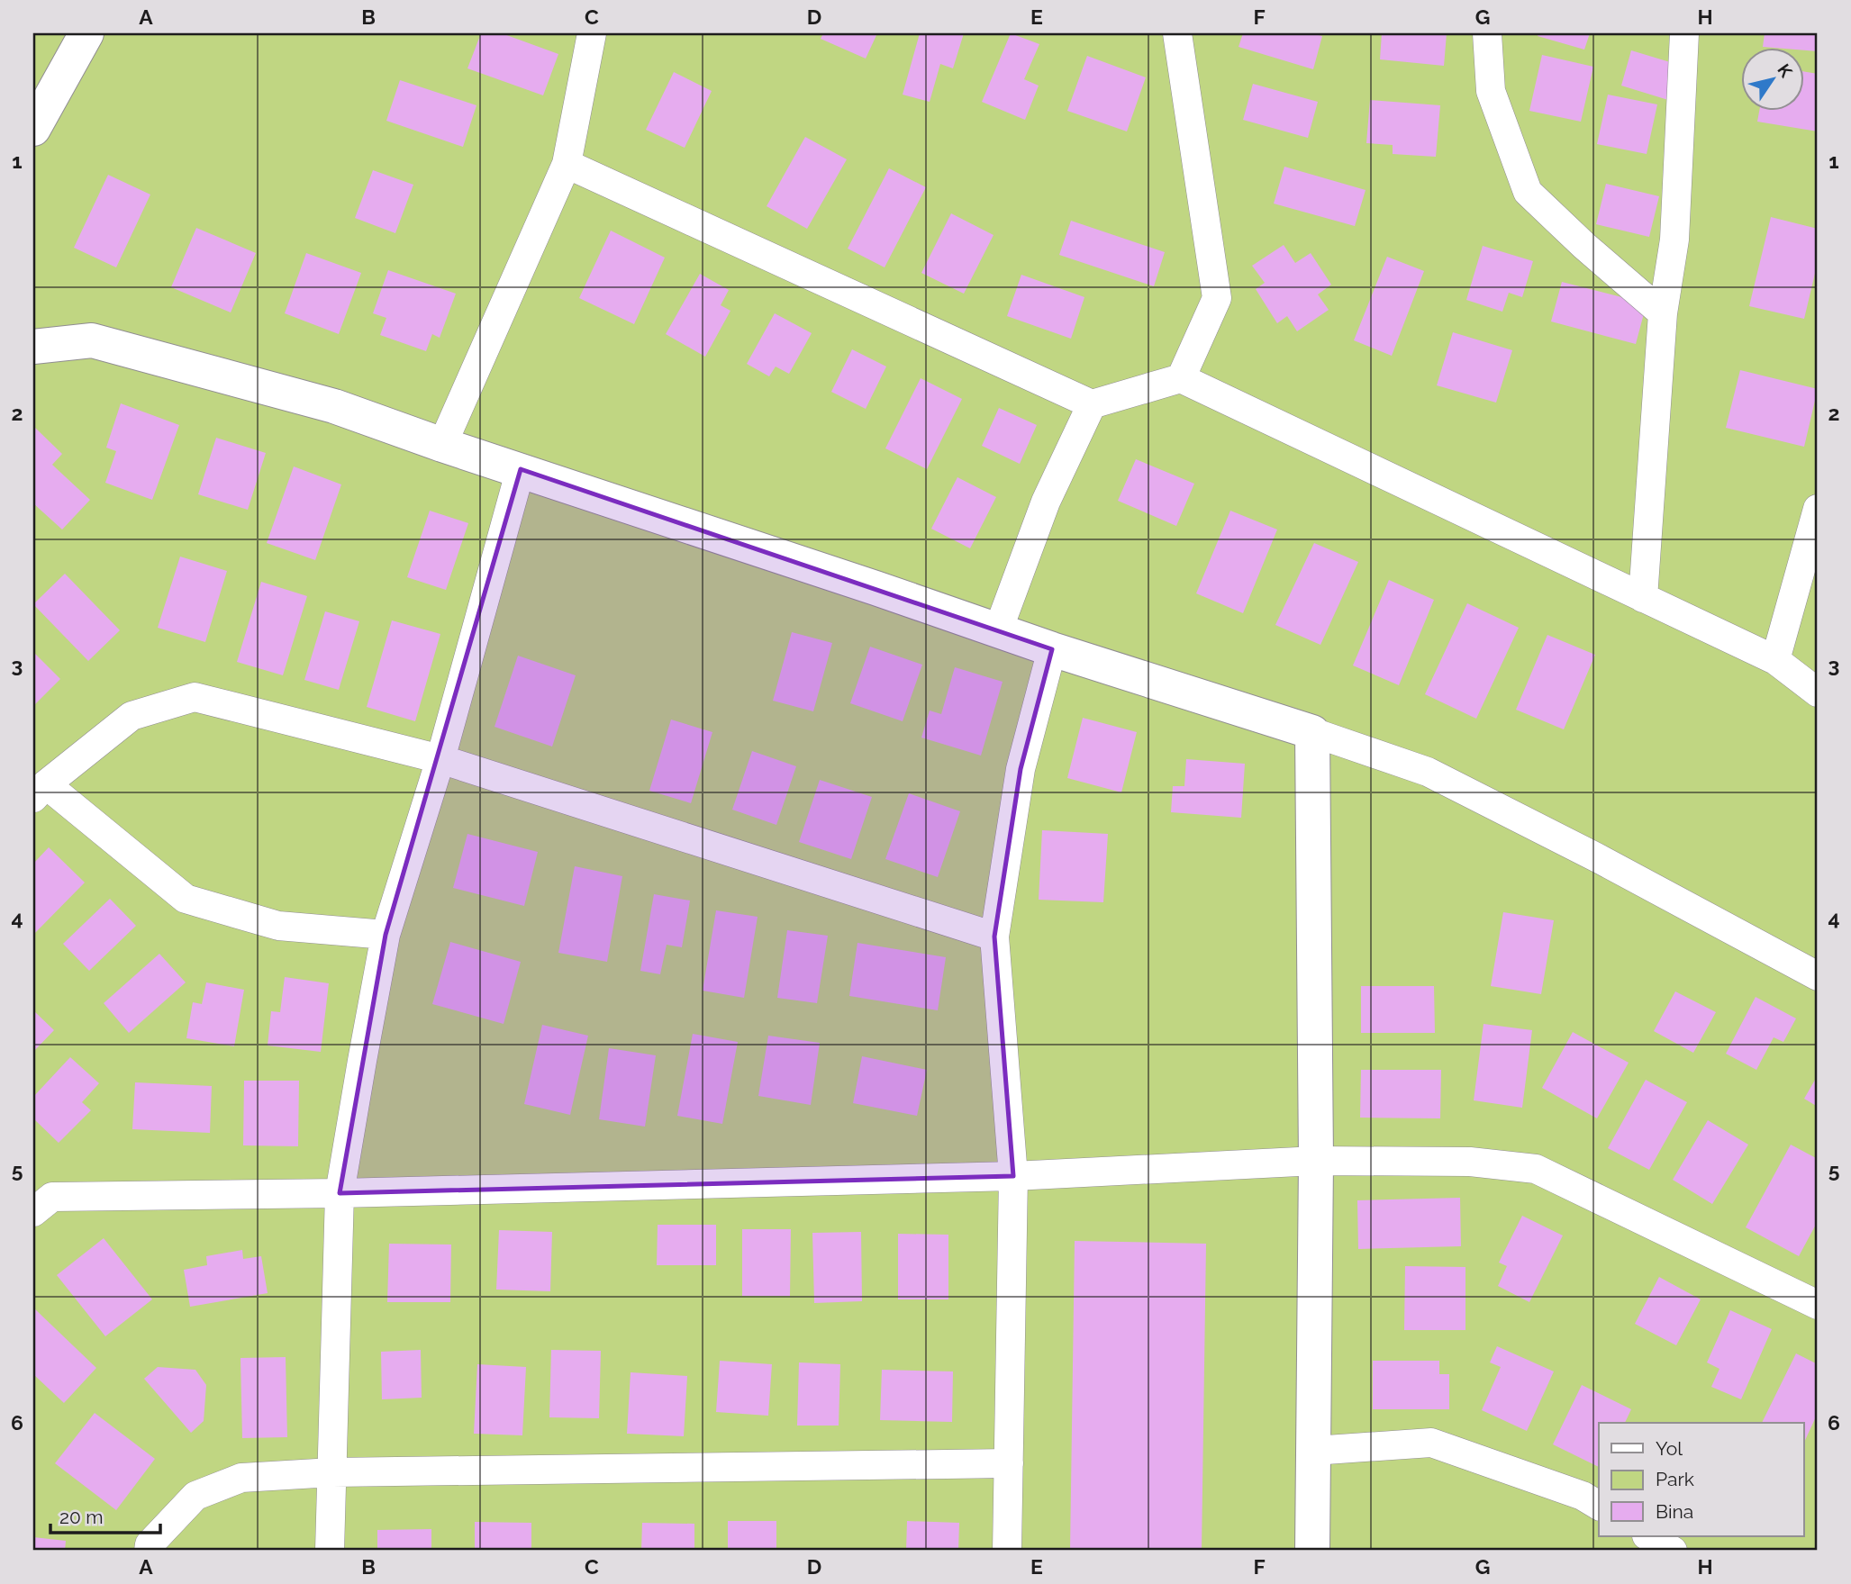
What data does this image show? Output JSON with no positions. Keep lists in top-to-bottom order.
{
  "legend": ["Yol", "Park", "Bina"],
  "scale_bar": "20 m",
  "north": "top right",
  "grid": {
    "columns": [
      "A",
      "B",
      "C",
      "D",
      "E",
      "F",
      "G",
      "H"
    ],
    "rows": [
      "1",
      "2",
      "3",
      "4",
      "5",
      "6"
    ]
  }
}
